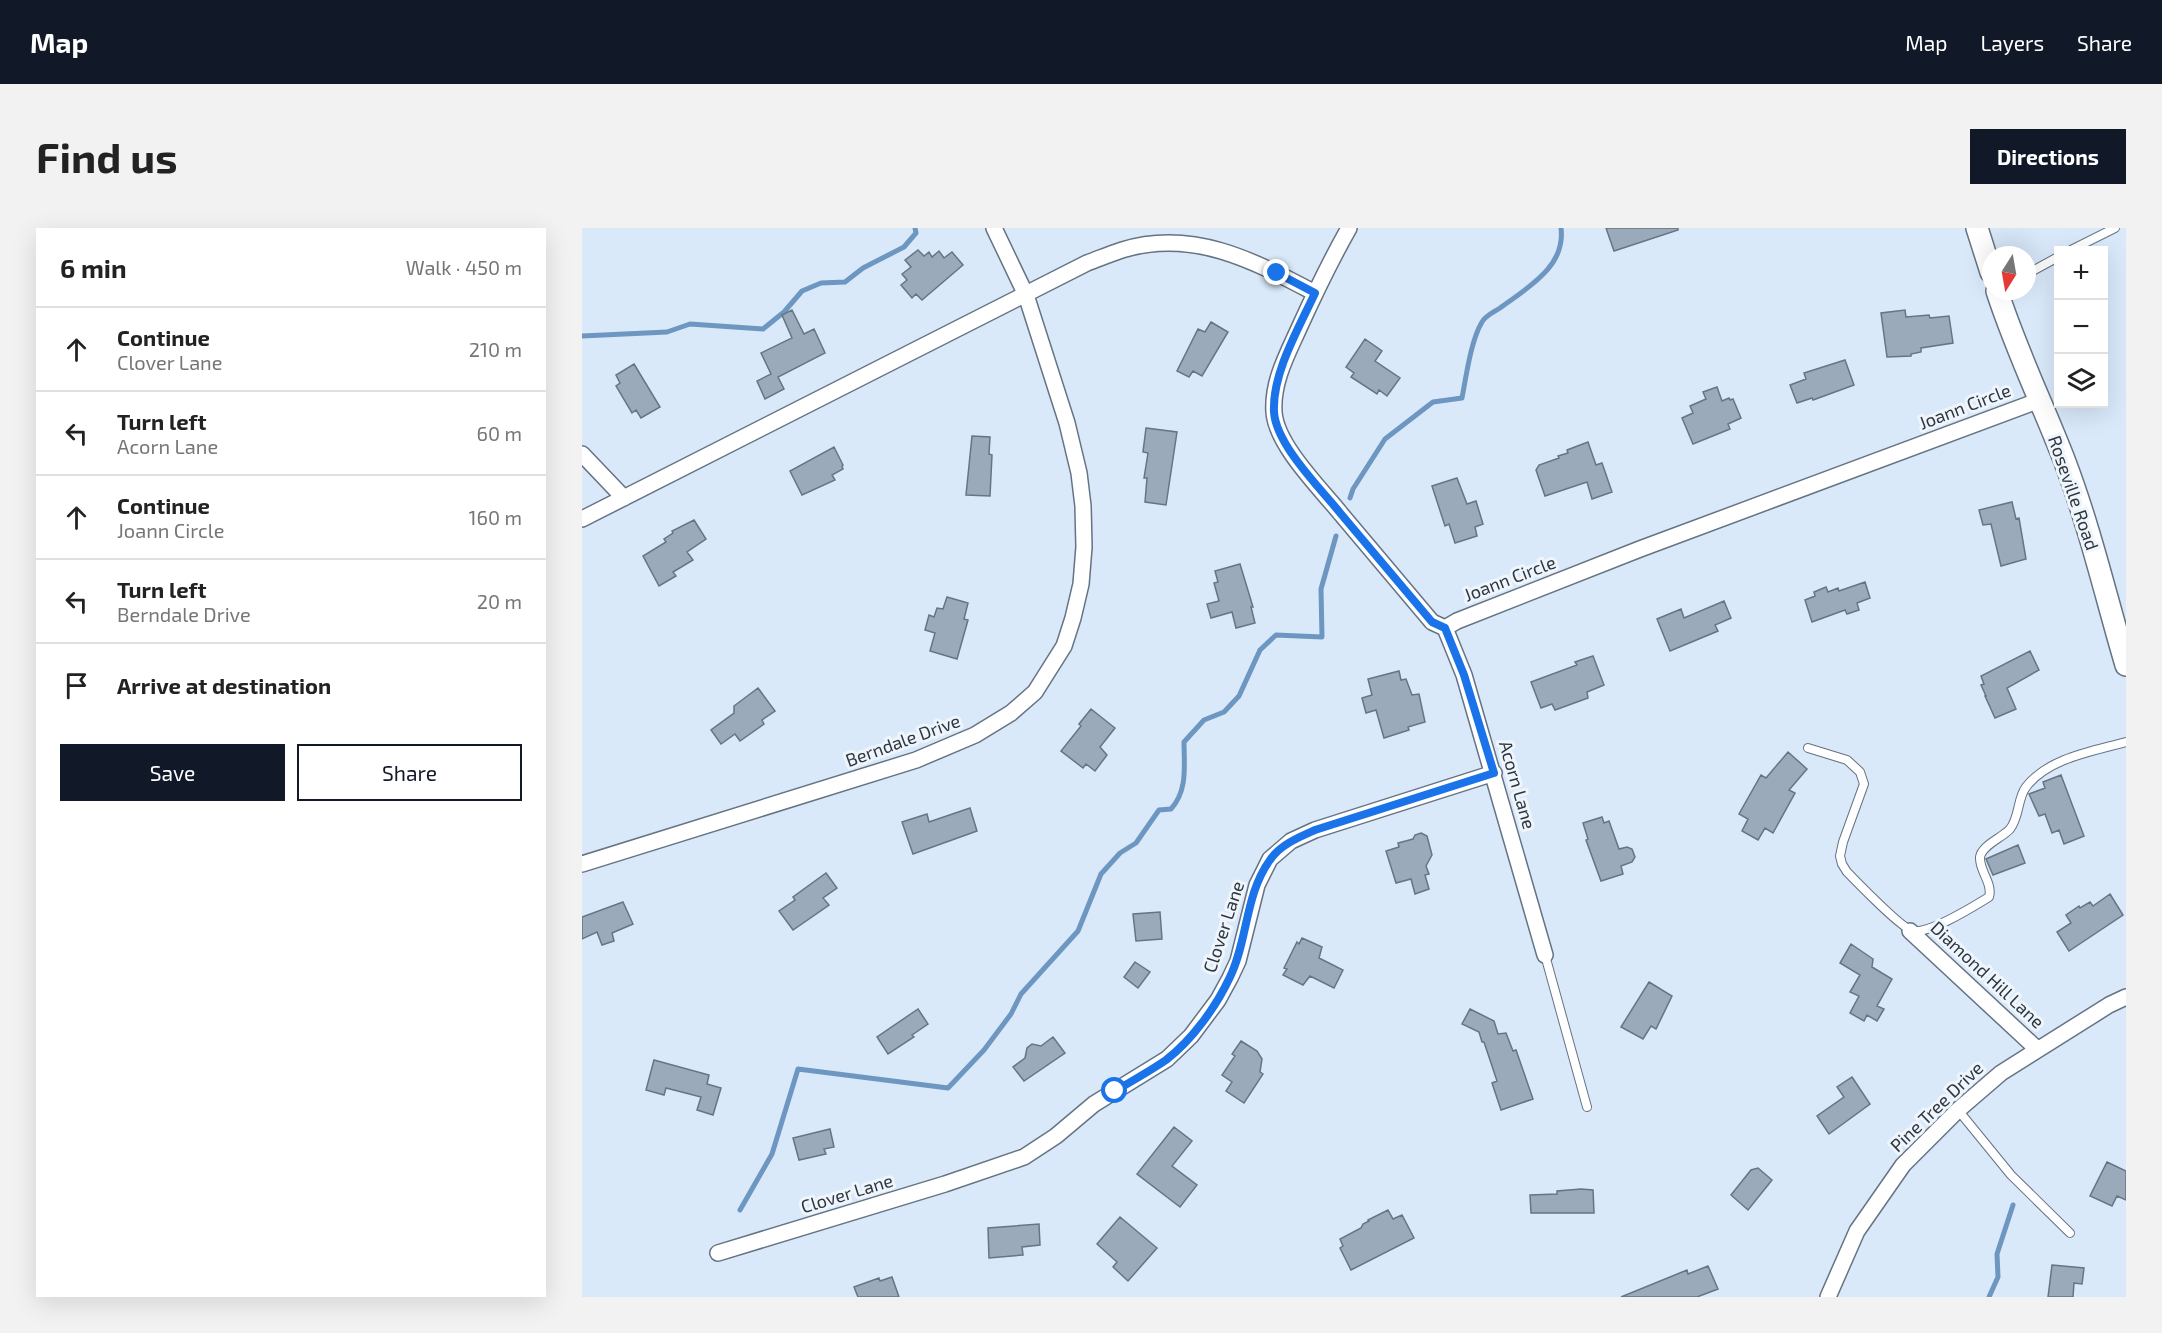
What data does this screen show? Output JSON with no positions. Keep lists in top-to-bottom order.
{
  "streets": {
    "street": [
      "Joann Circle",
      "Roseville Road",
      "Berndale Drive",
      "Acorn Lane",
      "Clover Lane",
      "Diamond Hill Lane",
      "Pine Tree Drive"
    ]
  },
  "crossings": [
    ["Joann Circle", "Roseville Road"],
    ["Joann Circle", "Acorn Lane"],
    ["Acorn Lane", "Clover Lane"],
    ["Diamond Hill Lane", "Pine Tree Drive"]
  ],
  "north": "bottom",
  "page": {
    "header": "Map",
    "nav": ["Map", "Layers", "Share"],
    "buttons": [
      "Directions",
      ["Save", "Share"]
    ],
    "title": "Find us",
    "heading": ["6 min", "Walk · 450 m"],
    "map_buttons": ["+", "−"],
    "list": [
      ["Continue", "Clover Lane", "210 m"],
      ["Turn left", "Acorn Lane", "60 m"],
      ["Continue", "Joann Circle", "160 m"],
      ["Turn left", "Berndale Drive", "20 m"],
      "Arrive at destination"
    ]
  }
}
